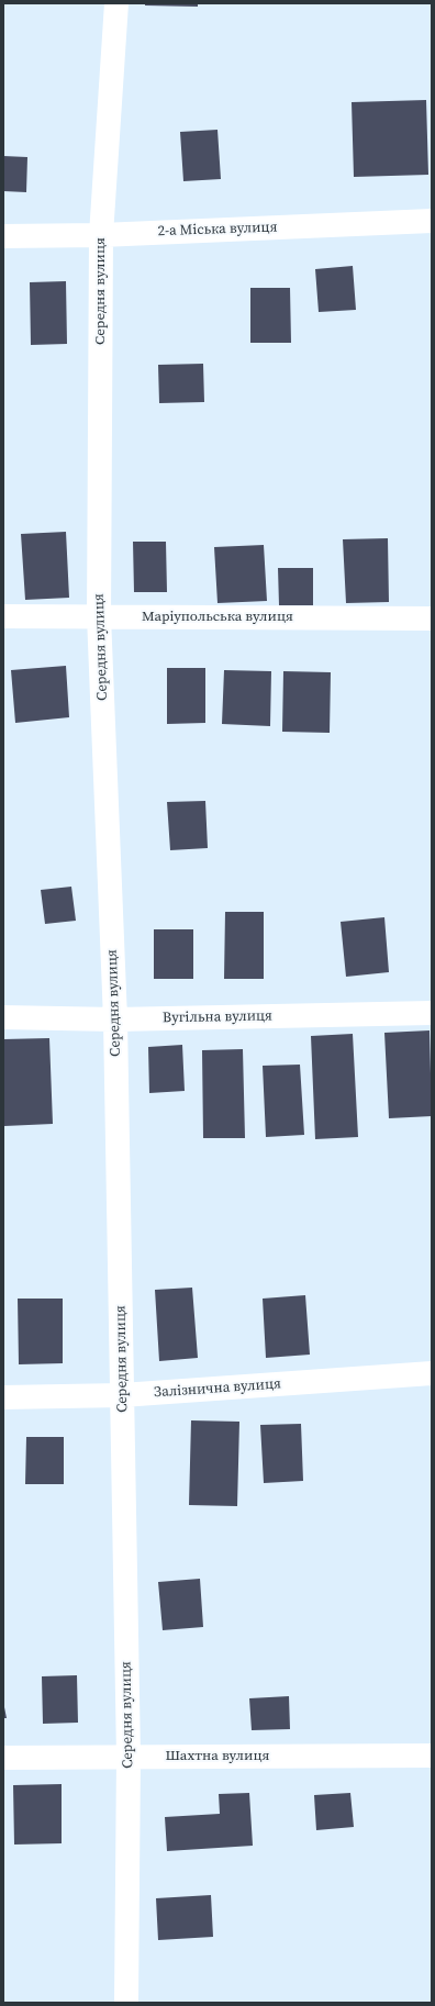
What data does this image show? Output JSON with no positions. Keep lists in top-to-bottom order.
{
  "streets": {
    "street": [
      "2-а Міська вулиця",
      "Середня вулиця",
      "Маріупольська вулиця",
      "Вугільна вулиця",
      "Залізнична вулиця",
      "Шахтна вулиця"
    ]
  },
  "crossings": [
    ["2-а Міська вулиця", "Середня вулиця"],
    ["Середня вулиця", "Маріупольська вулиця"],
    ["Середня вулиця", "Вугільна вулиця"],
    ["Середня вулиця", "Залізнична вулиця"],
    ["Середня вулиця", "Шахтна вулиця"]
  ]
}
